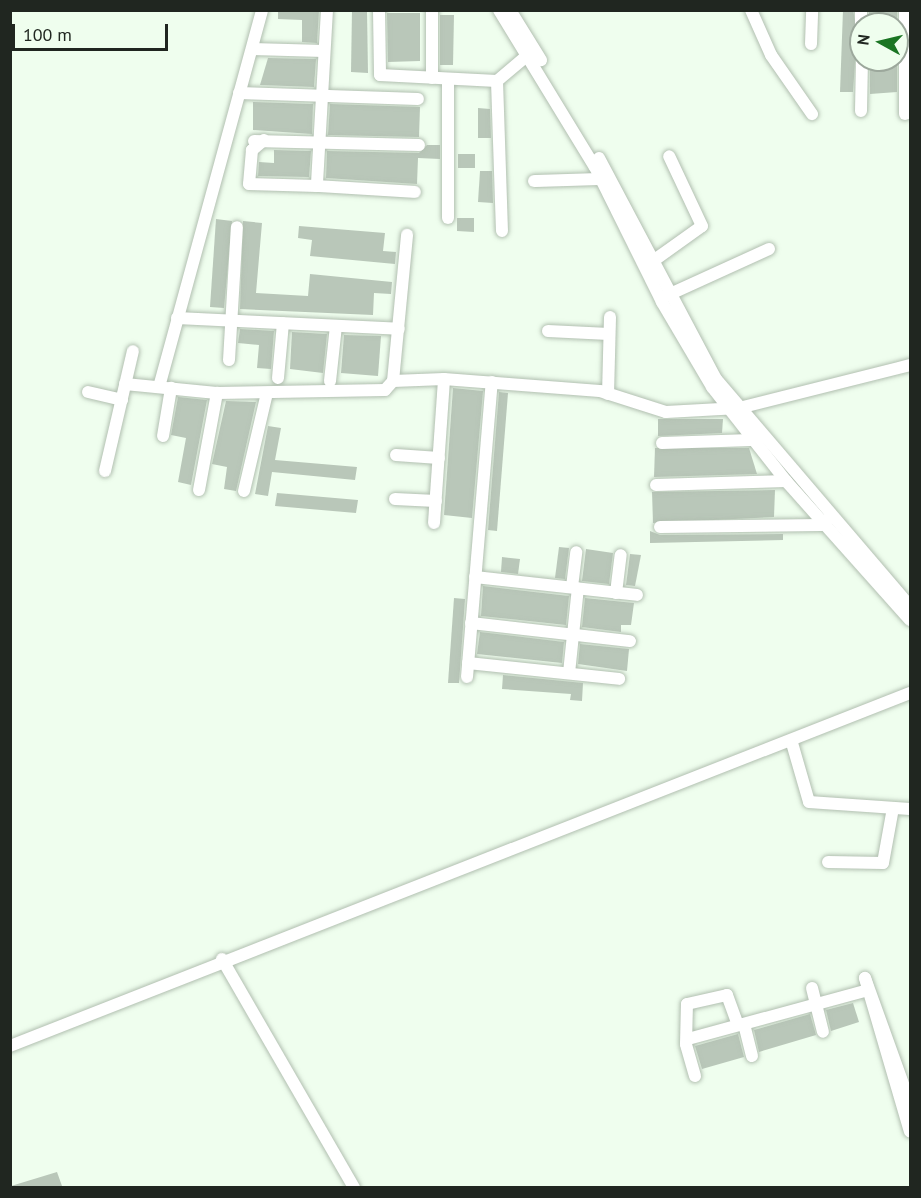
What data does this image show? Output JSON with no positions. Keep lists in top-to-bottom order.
{
  "scale_bar": "100 m",
  "north": "left"
}
